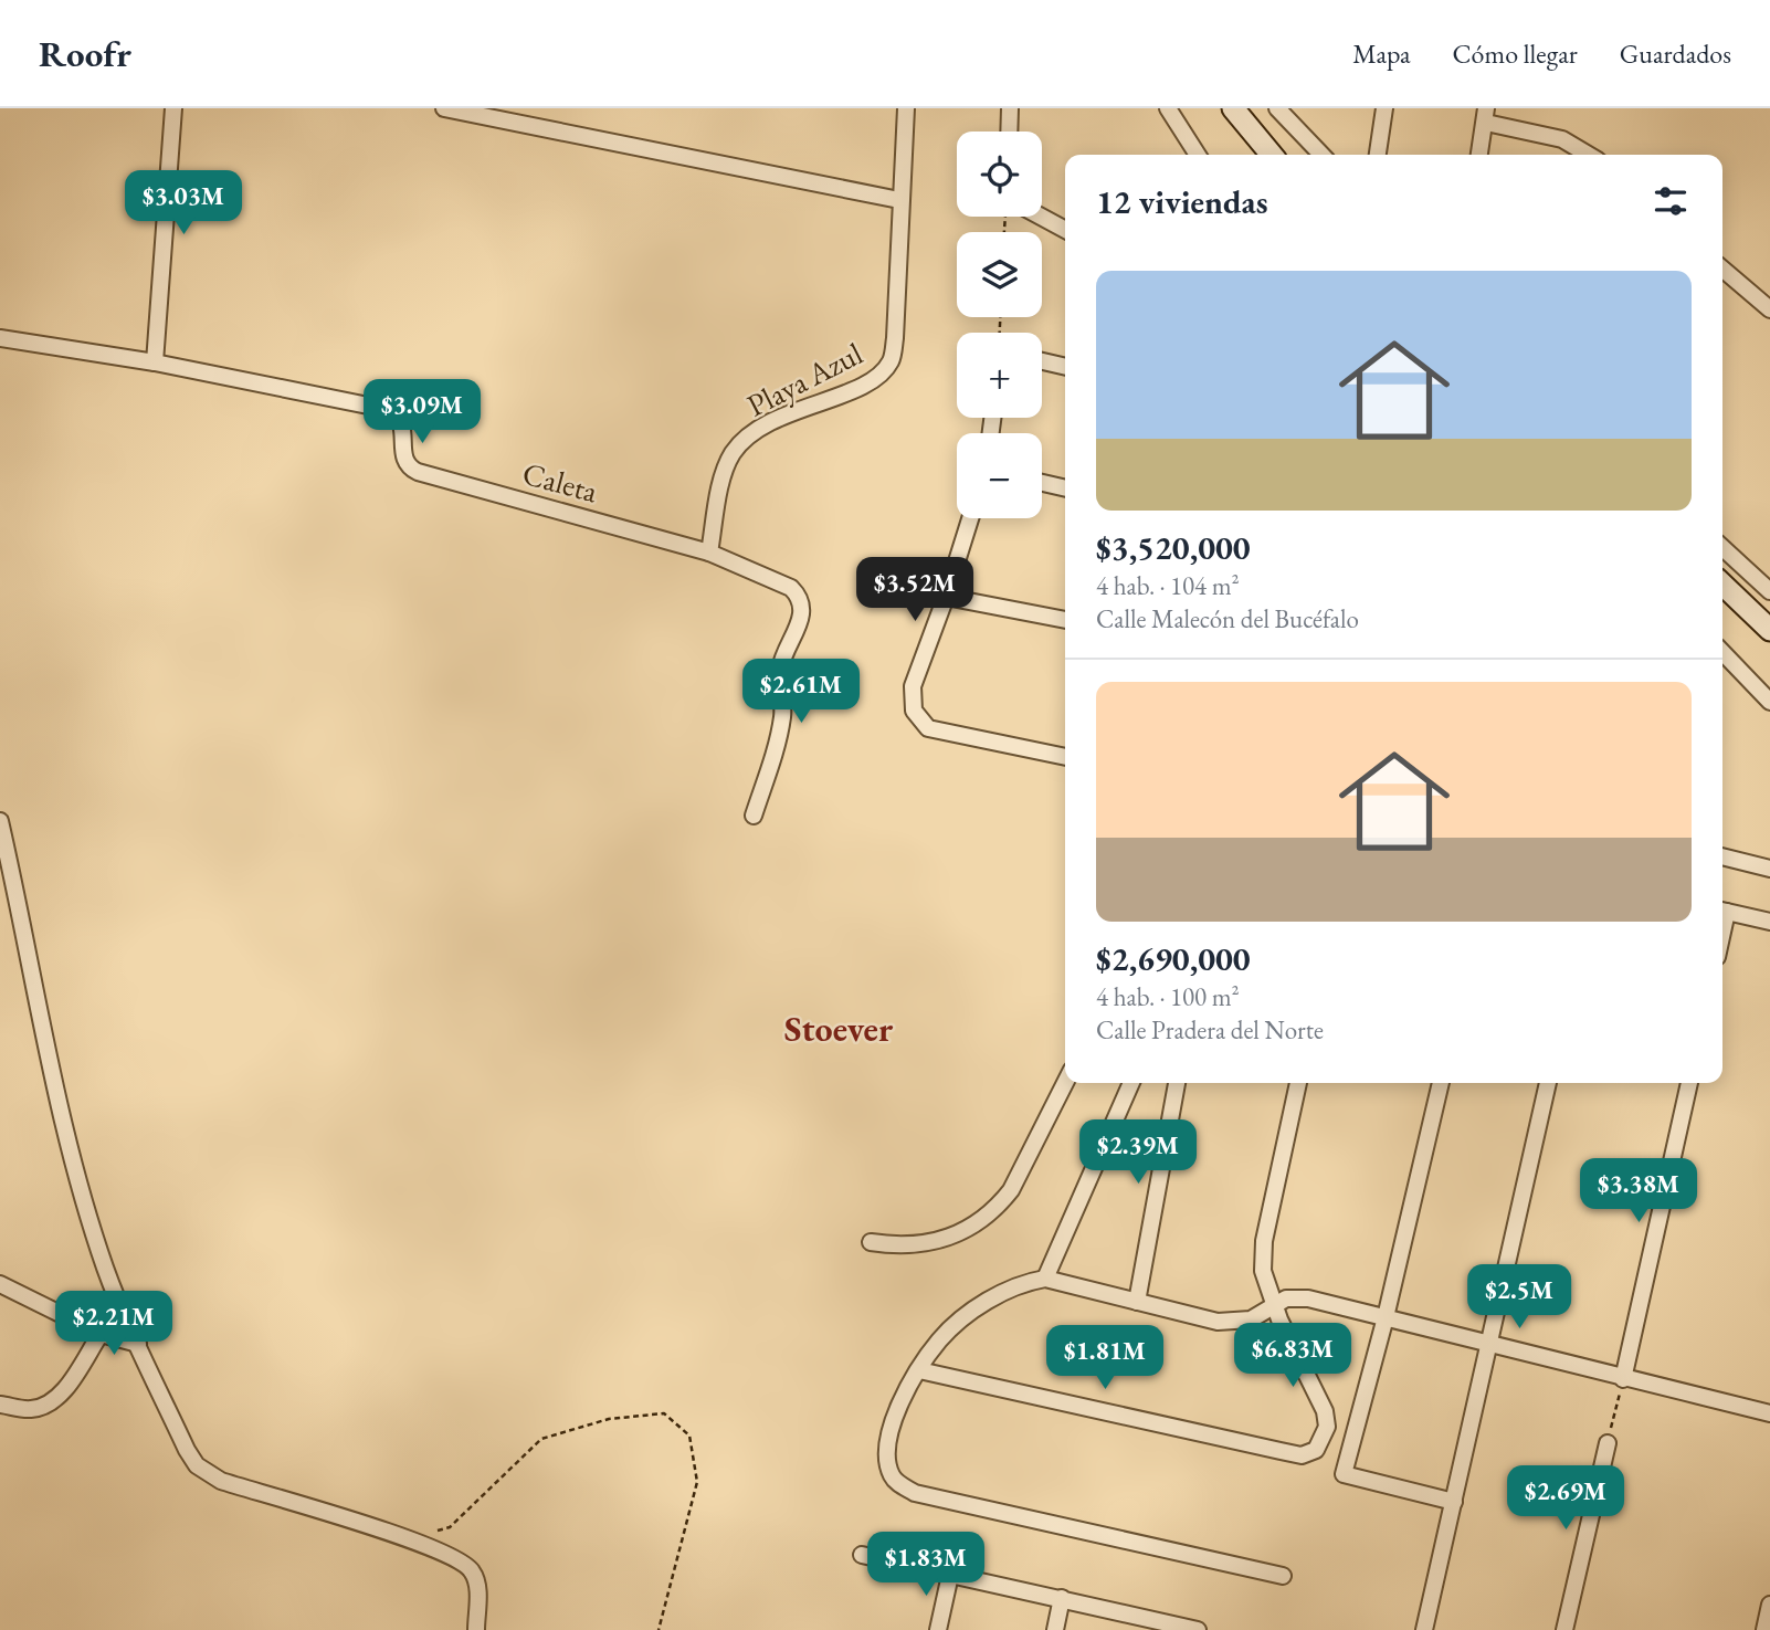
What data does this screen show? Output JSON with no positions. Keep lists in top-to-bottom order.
{
  "streets": {
    "street": ["Playa Azul", "Caleta"]
  },
  "crossings": [
    ["Playa Azul", "Caleta"]
  ],
  "districts": ["Stoever"],
  "page": {
    "header": "Roofr",
    "nav": ["Mapa", "Cómo llegar", "Guardados"],
    "map_buttons": ["+", "−"],
    "heading": "12 viviendas",
    "price": [
      "$3.03M",
      "$3.09M",
      "$3.52M",
      "$2.61M",
      "$2.39M",
      "$3.38M",
      "$2.5M",
      "$2.21M",
      "$6.83M",
      "$1.81M",
      "$2.69M",
      "$1.83M"
    ],
    "list": [
      {
        "name": "$3,520,000",
        "note": "4 hab. · 104 m² · Calle Malecón del Bucéfalo"
      },
      {
        "name": "$2,690,000",
        "note": "4 hab. · 100 m² · Calle Pradera del Norte"
      }
    ]
  }
}
